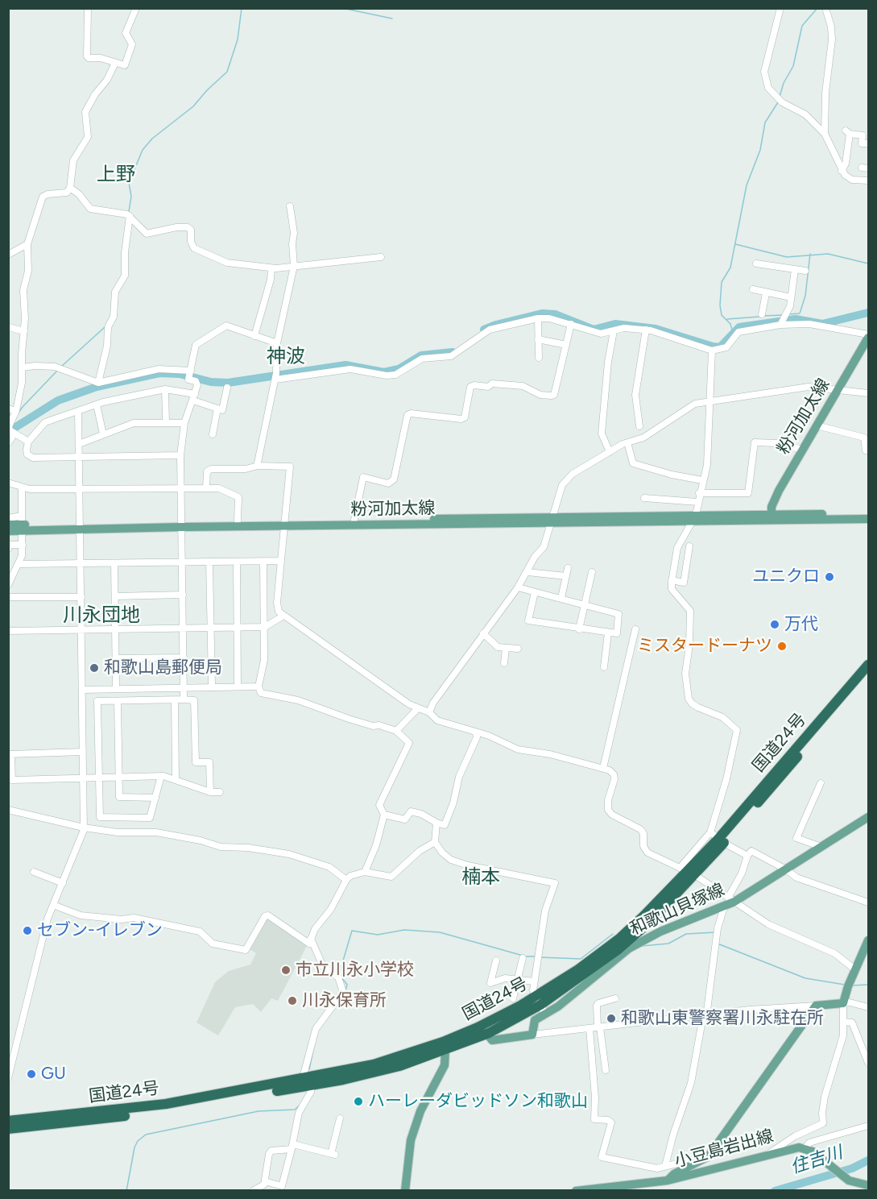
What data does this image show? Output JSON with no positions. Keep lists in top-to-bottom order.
{
  "streets": {
    "highway": ["国道24号"],
    "main road": ["粉河加太線", "和歌山貝塚線", "小豆島岩出線"]
  },
  "crossings": [
    ["国道24号", "和歌山貝塚線"]
  ],
  "districts": [
    "上野",
    "神波",
    "川永団地",
    "楠本"
  ],
  "water": ["住吉川"],
  "places": [
    "ユニクロ",
    "万代",
    "ミスタードーナツ",
    "和歌山島郵便局",
    "セブン-イレブン",
    "市立川永小学校",
    "川永保育所",
    "和歌山東警察署川永駐在所",
    "GU",
    "ハーレーダビッドソン和歌山"
  ]
}
